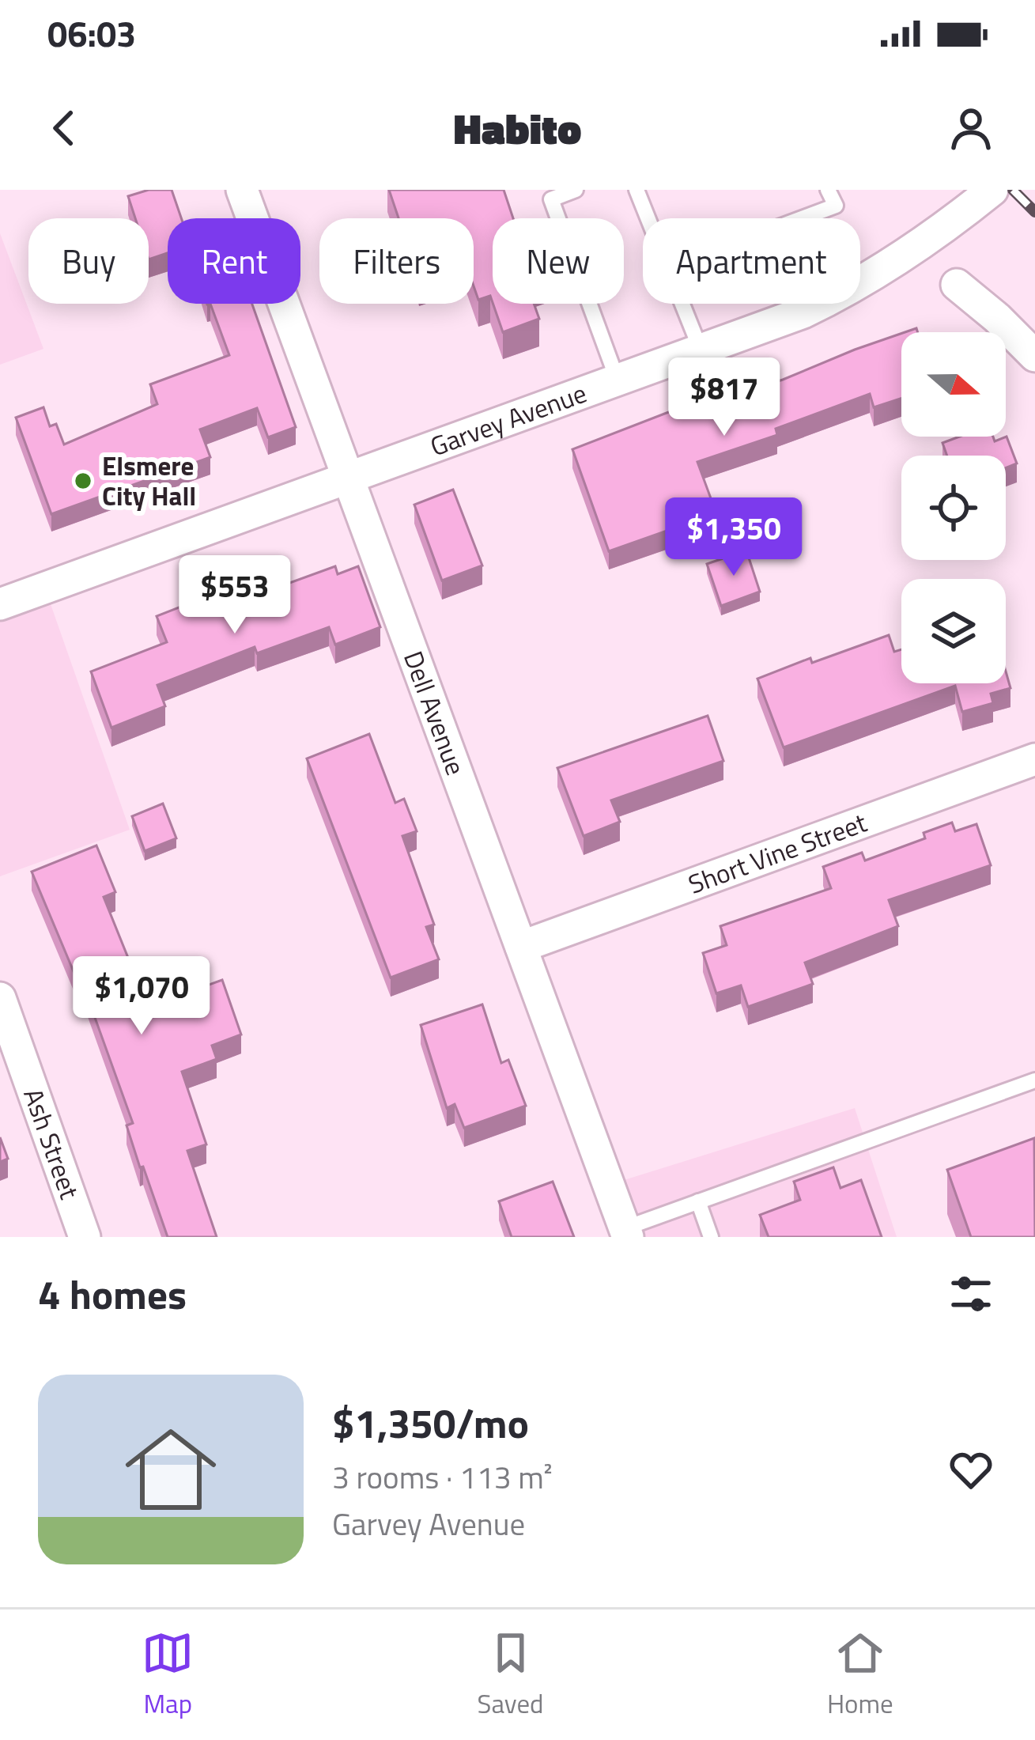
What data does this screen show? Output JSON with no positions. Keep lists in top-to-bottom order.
{
  "streets": {
    "street": [
      "Garvey Avenue",
      "Dell Avenue",
      "Short Vine Street",
      "Ash Street"
    ]
  },
  "crossings": [
    ["Garvey Avenue", "Dell Avenue"],
    ["Dell Avenue", "Short Vine Street"]
  ],
  "places": ["Elsmere City Hall"],
  "north": "right",
  "page": {
    "status": "06:03",
    "header": "Habito",
    "chip": [
      "Buy",
      "Rent",
      "Filters",
      "New",
      "Apartment"
    ],
    "price": [
      "$817",
      "$1,350",
      "$553",
      "$1,070"
    ],
    "heading": "4 homes",
    "list": [
      {
        "name": "$1,350/mo",
        "note": "3 rooms · 113 m² · Garvey Avenue"
      }
    ],
    "tabs": ["Map", "Saved", "Home"]
  }
}
